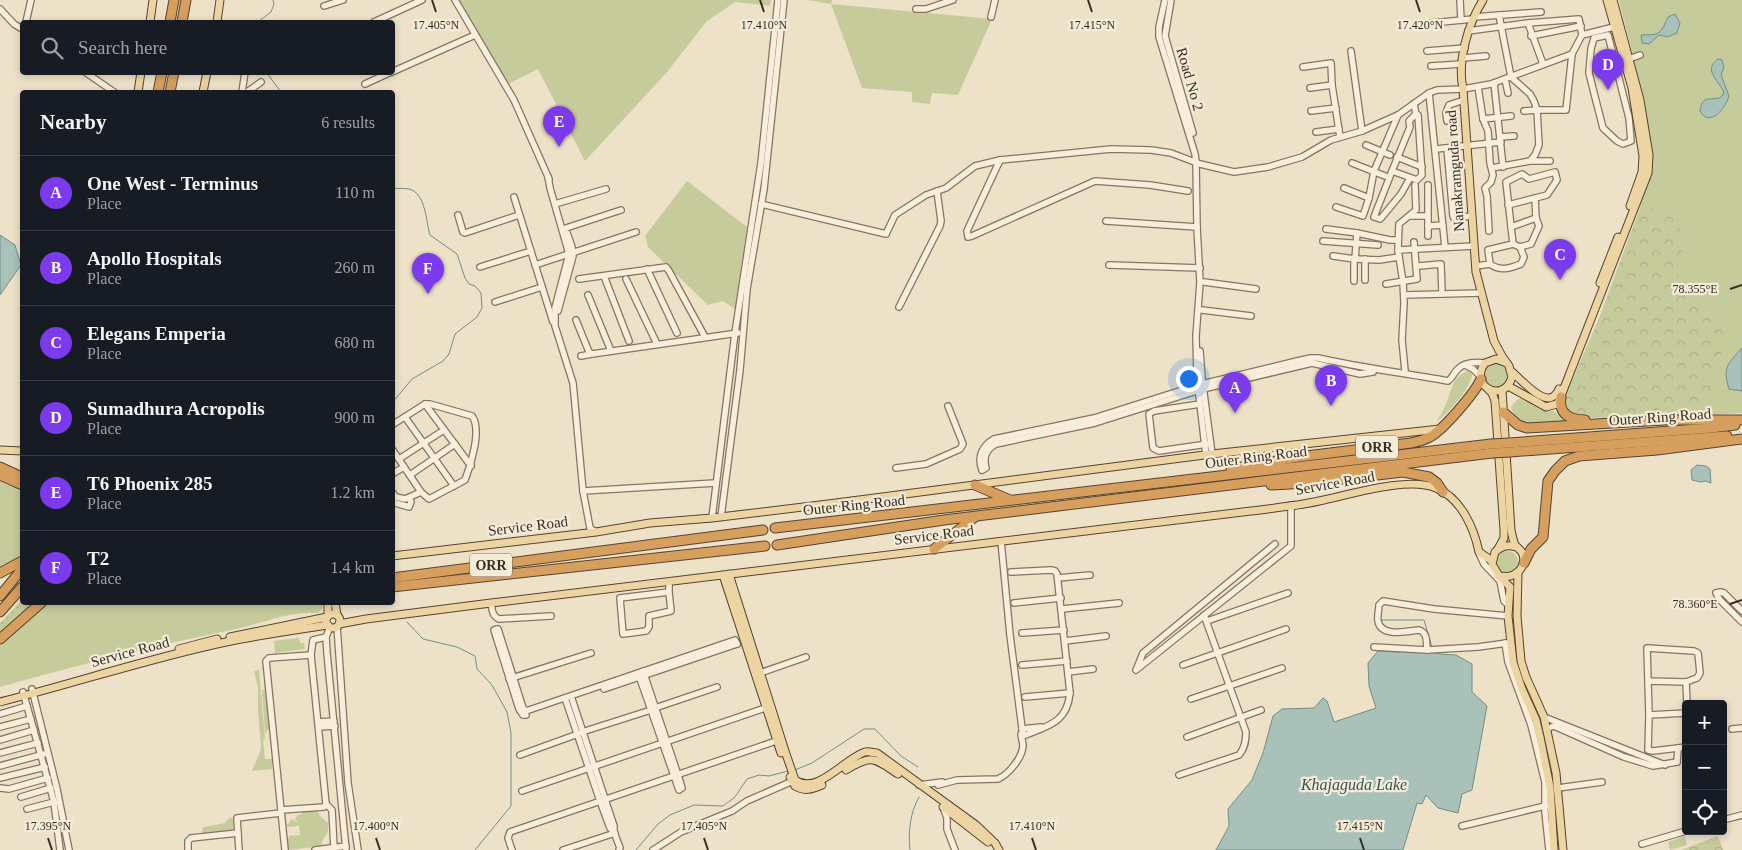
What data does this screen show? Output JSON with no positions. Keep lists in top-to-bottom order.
{
  "streets": {
    "highway": ["Outer Ring Road", "ORR"],
    "main road": ["Nanakramguda road", "Service Road"],
    "street": ["Road No 2"]
  },
  "crossings": [
    ["Outer Ring Road", "ORR"],
    ["ORR", "Service Road"]
  ],
  "water": ["Khajaguda Lake"],
  "page": {
    "search": "Search here",
    "pins": [
      "D",
      "E",
      "C",
      "F",
      "B",
      "A"
    ],
    "heading": ["Nearby", "6 results"],
    "list": [
      {
        "mark": "A",
        "name": "One West - Terminus",
        "note": "Place",
        "value": "110 m"
      },
      {
        "mark": "B",
        "name": "Apollo Hospitals",
        "note": "Place",
        "value": "260 m"
      },
      {
        "mark": "C",
        "name": "Elegans Emperia",
        "note": "Place",
        "value": "680 m"
      },
      {
        "mark": "D",
        "name": "Sumadhura Acropolis",
        "note": "Place",
        "value": "900 m"
      },
      {
        "mark": "E",
        "name": "T6 Phoenix 285",
        "note": "Place",
        "value": "1.2 km"
      },
      {
        "mark": "F",
        "name": "T2",
        "note": "Place",
        "value": "1.4 km"
      }
    ],
    "map_buttons": ["+", "−"]
  },
  "coordinates": [
    "17.405°N",
    "17.410°N",
    "17.415°N",
    "17.420°N",
    "78.355°E",
    "78.360°E",
    "17.395°N",
    "17.400°N"
  ]
}
